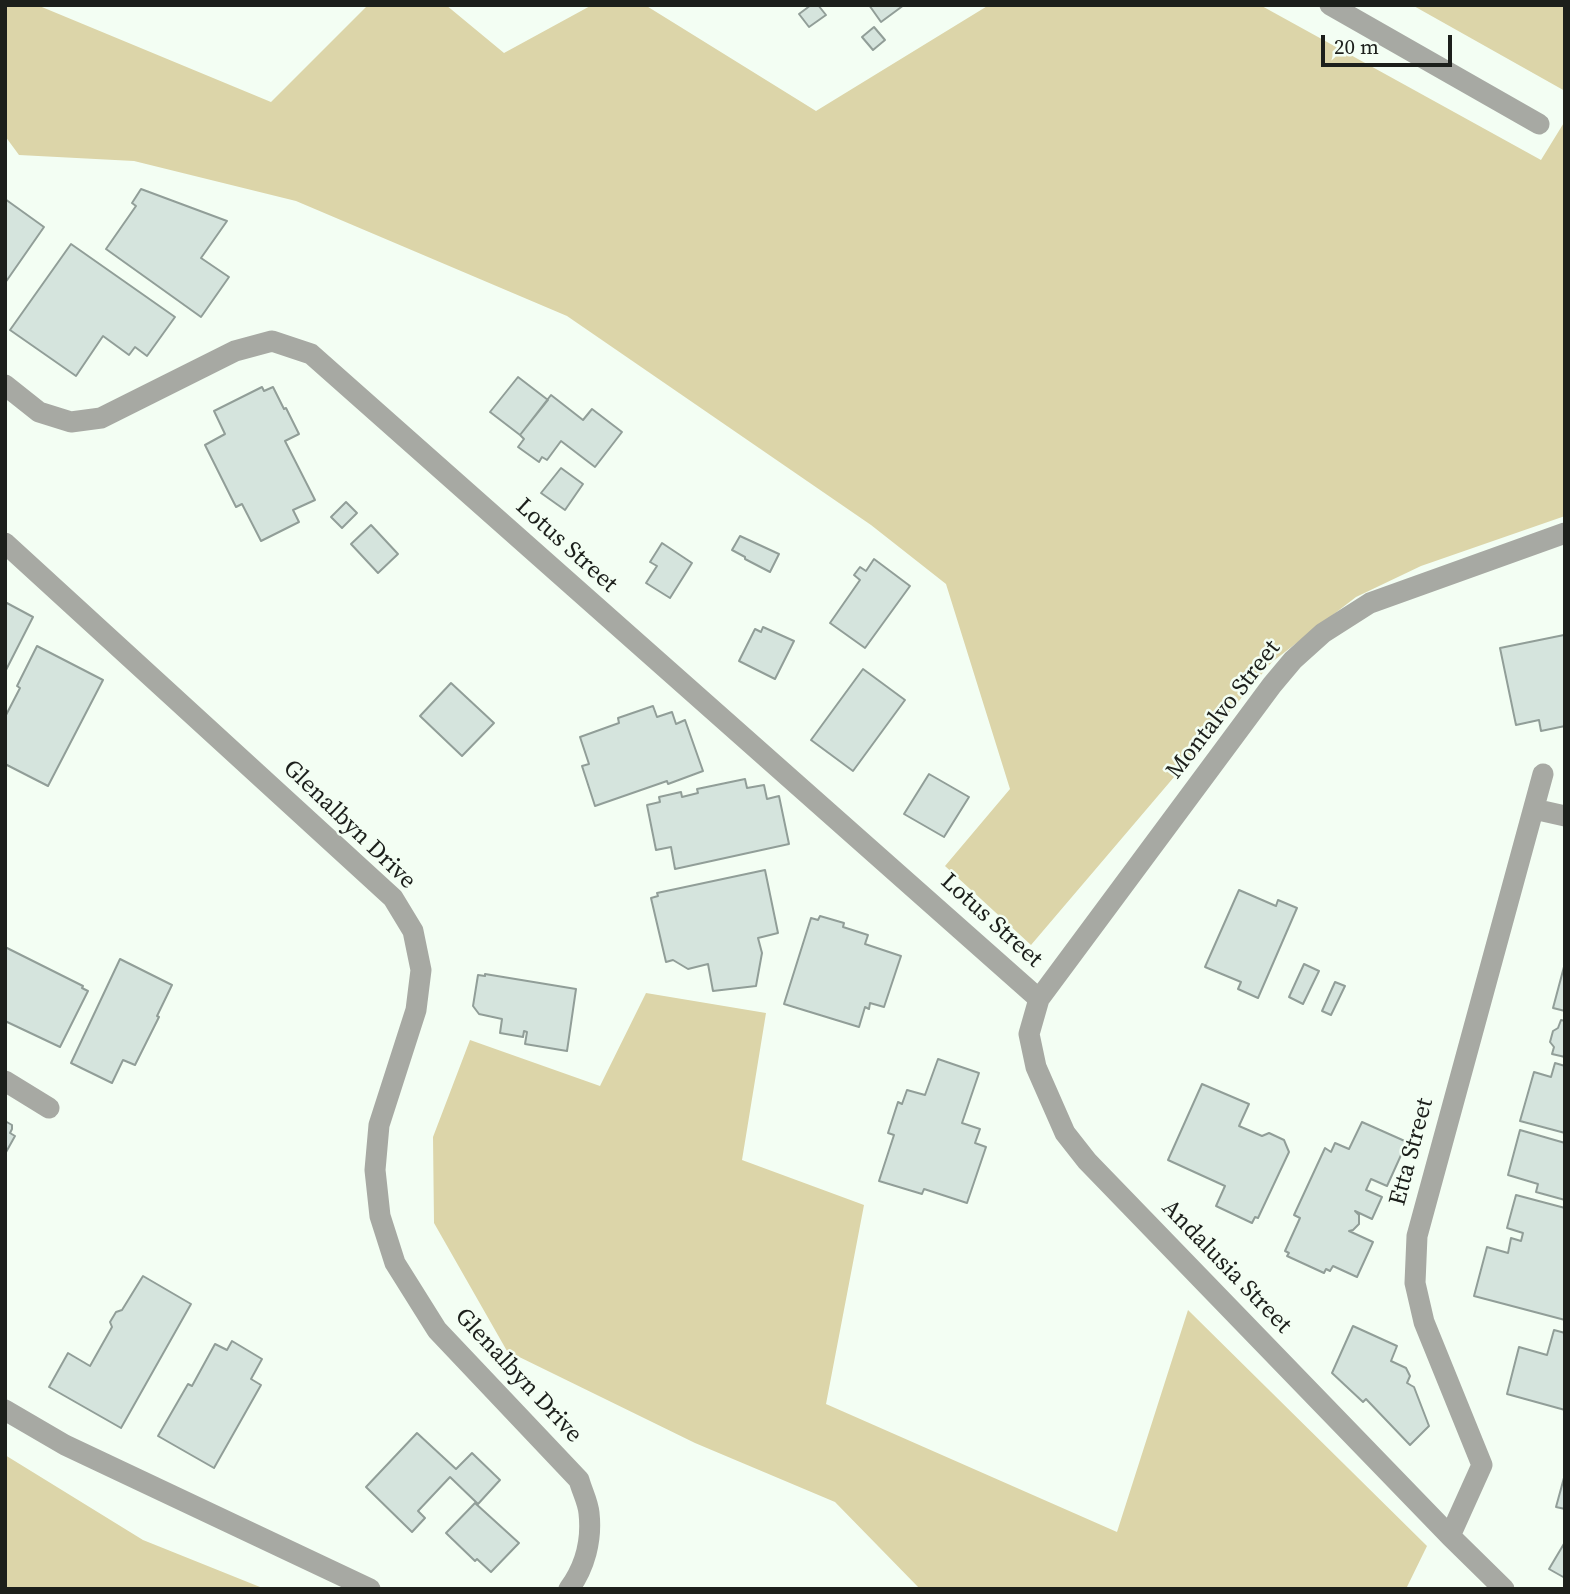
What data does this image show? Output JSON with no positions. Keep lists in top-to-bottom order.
{
  "streets": {
    "street": [
      "Lotus Street",
      "Montalvo Street",
      "Glenalbyn Drive",
      "Etta Street",
      "Andalusia Street"
    ]
  },
  "crossings": [
    ["Lotus Street", "Montalvo Street"],
    ["Lotus Street", "Andalusia Street"],
    ["Montalvo Street", "Andalusia Street"],
    ["Etta Street", "Andalusia Street"]
  ],
  "scale_bar": "20 m"
}
